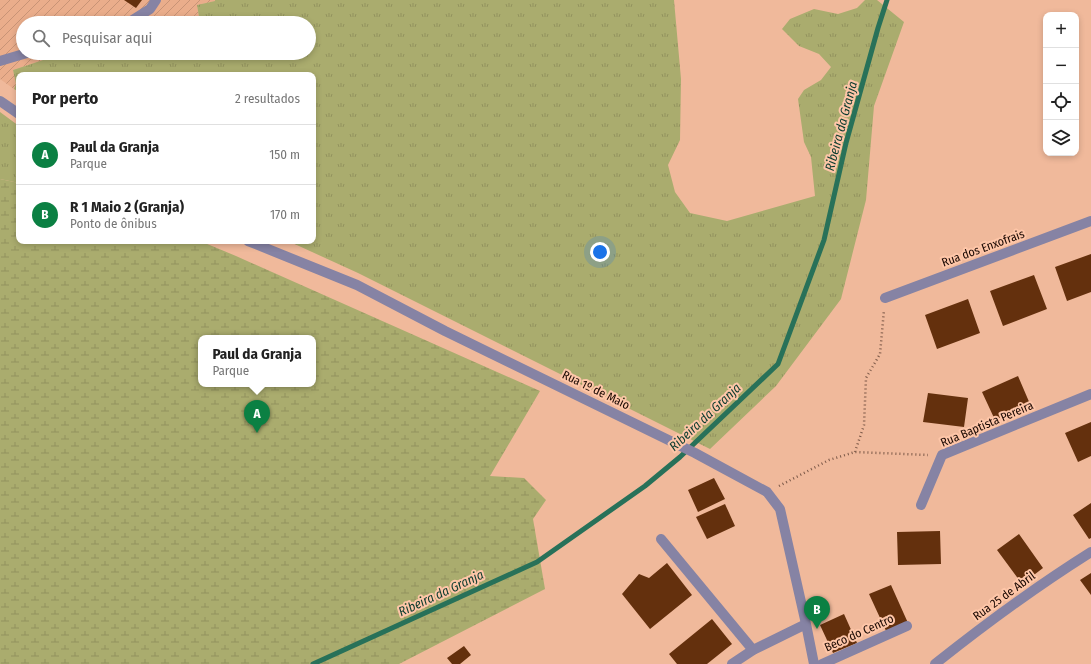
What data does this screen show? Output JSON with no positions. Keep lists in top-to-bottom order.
{
  "streets": {
    "street": [
      "Rua dos Enxofrais",
      "Rua 1º de Maio",
      "Rua Baptista Pereira",
      "Rua 25 de Abril",
      "Beco do Centro"
    ]
  },
  "water": ["Ribeira da Granja"],
  "page": {
    "map_buttons": ["+", "−"],
    "search": "Pesquisar aqui",
    "heading": ["Por perto", "2 resultados"],
    "list": [
      {
        "mark": "A",
        "name": "Paul da Granja",
        "note": "Parque",
        "value": "150 m"
      },
      {
        "mark": "B",
        "name": "R 1 Maio 2 (Granja)",
        "note": "Ponto de ônibus",
        "value": "170 m"
      }
    ],
    "popup": ["Paul da Granja", "Parque"],
    "pins": ["A", "B"]
  }
}
